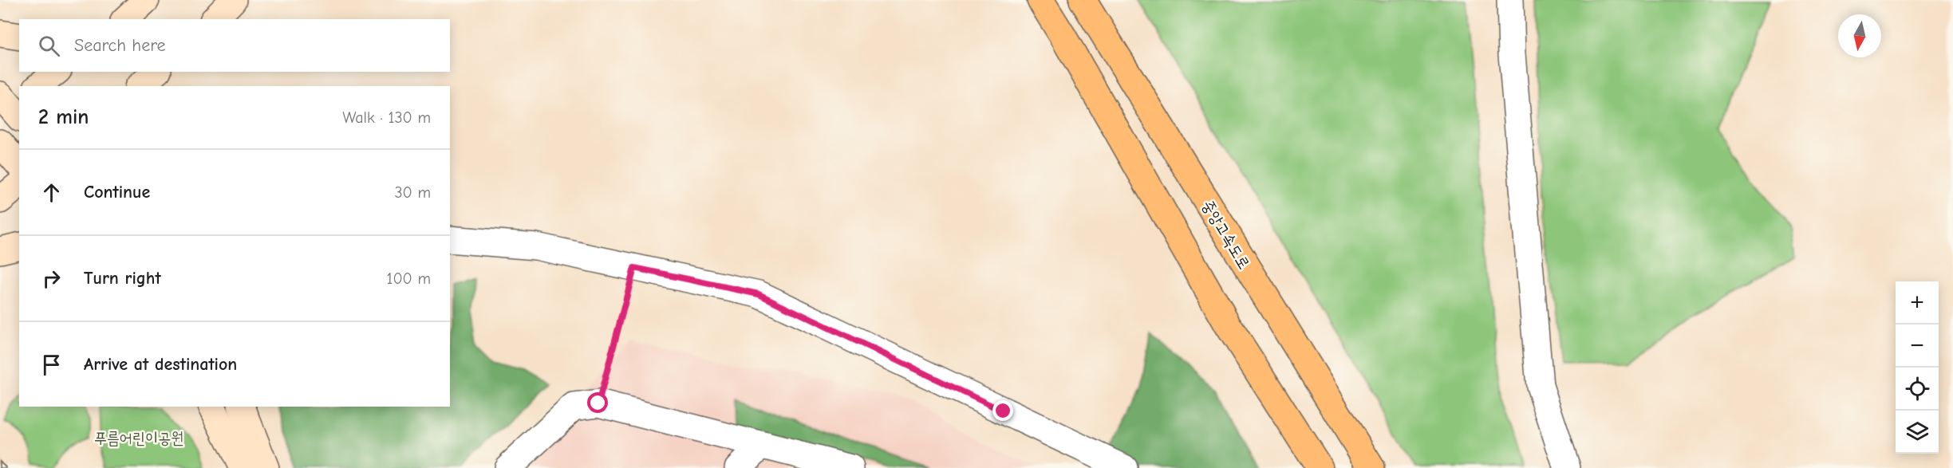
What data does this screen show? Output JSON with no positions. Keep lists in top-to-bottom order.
{
  "streets": {
    "highway": ["중앙고속도로"]
  },
  "parks": ["푸름어린이공원"],
  "north": "bottom",
  "page": {
    "search": "Search here",
    "heading": ["2 min", "Walk · 130 m"],
    "list": [
      ["Continue", "30 m"],
      ["Turn right", "100 m"],
      "Arrive at destination"
    ],
    "map_buttons": ["+", "−"]
  }
}
